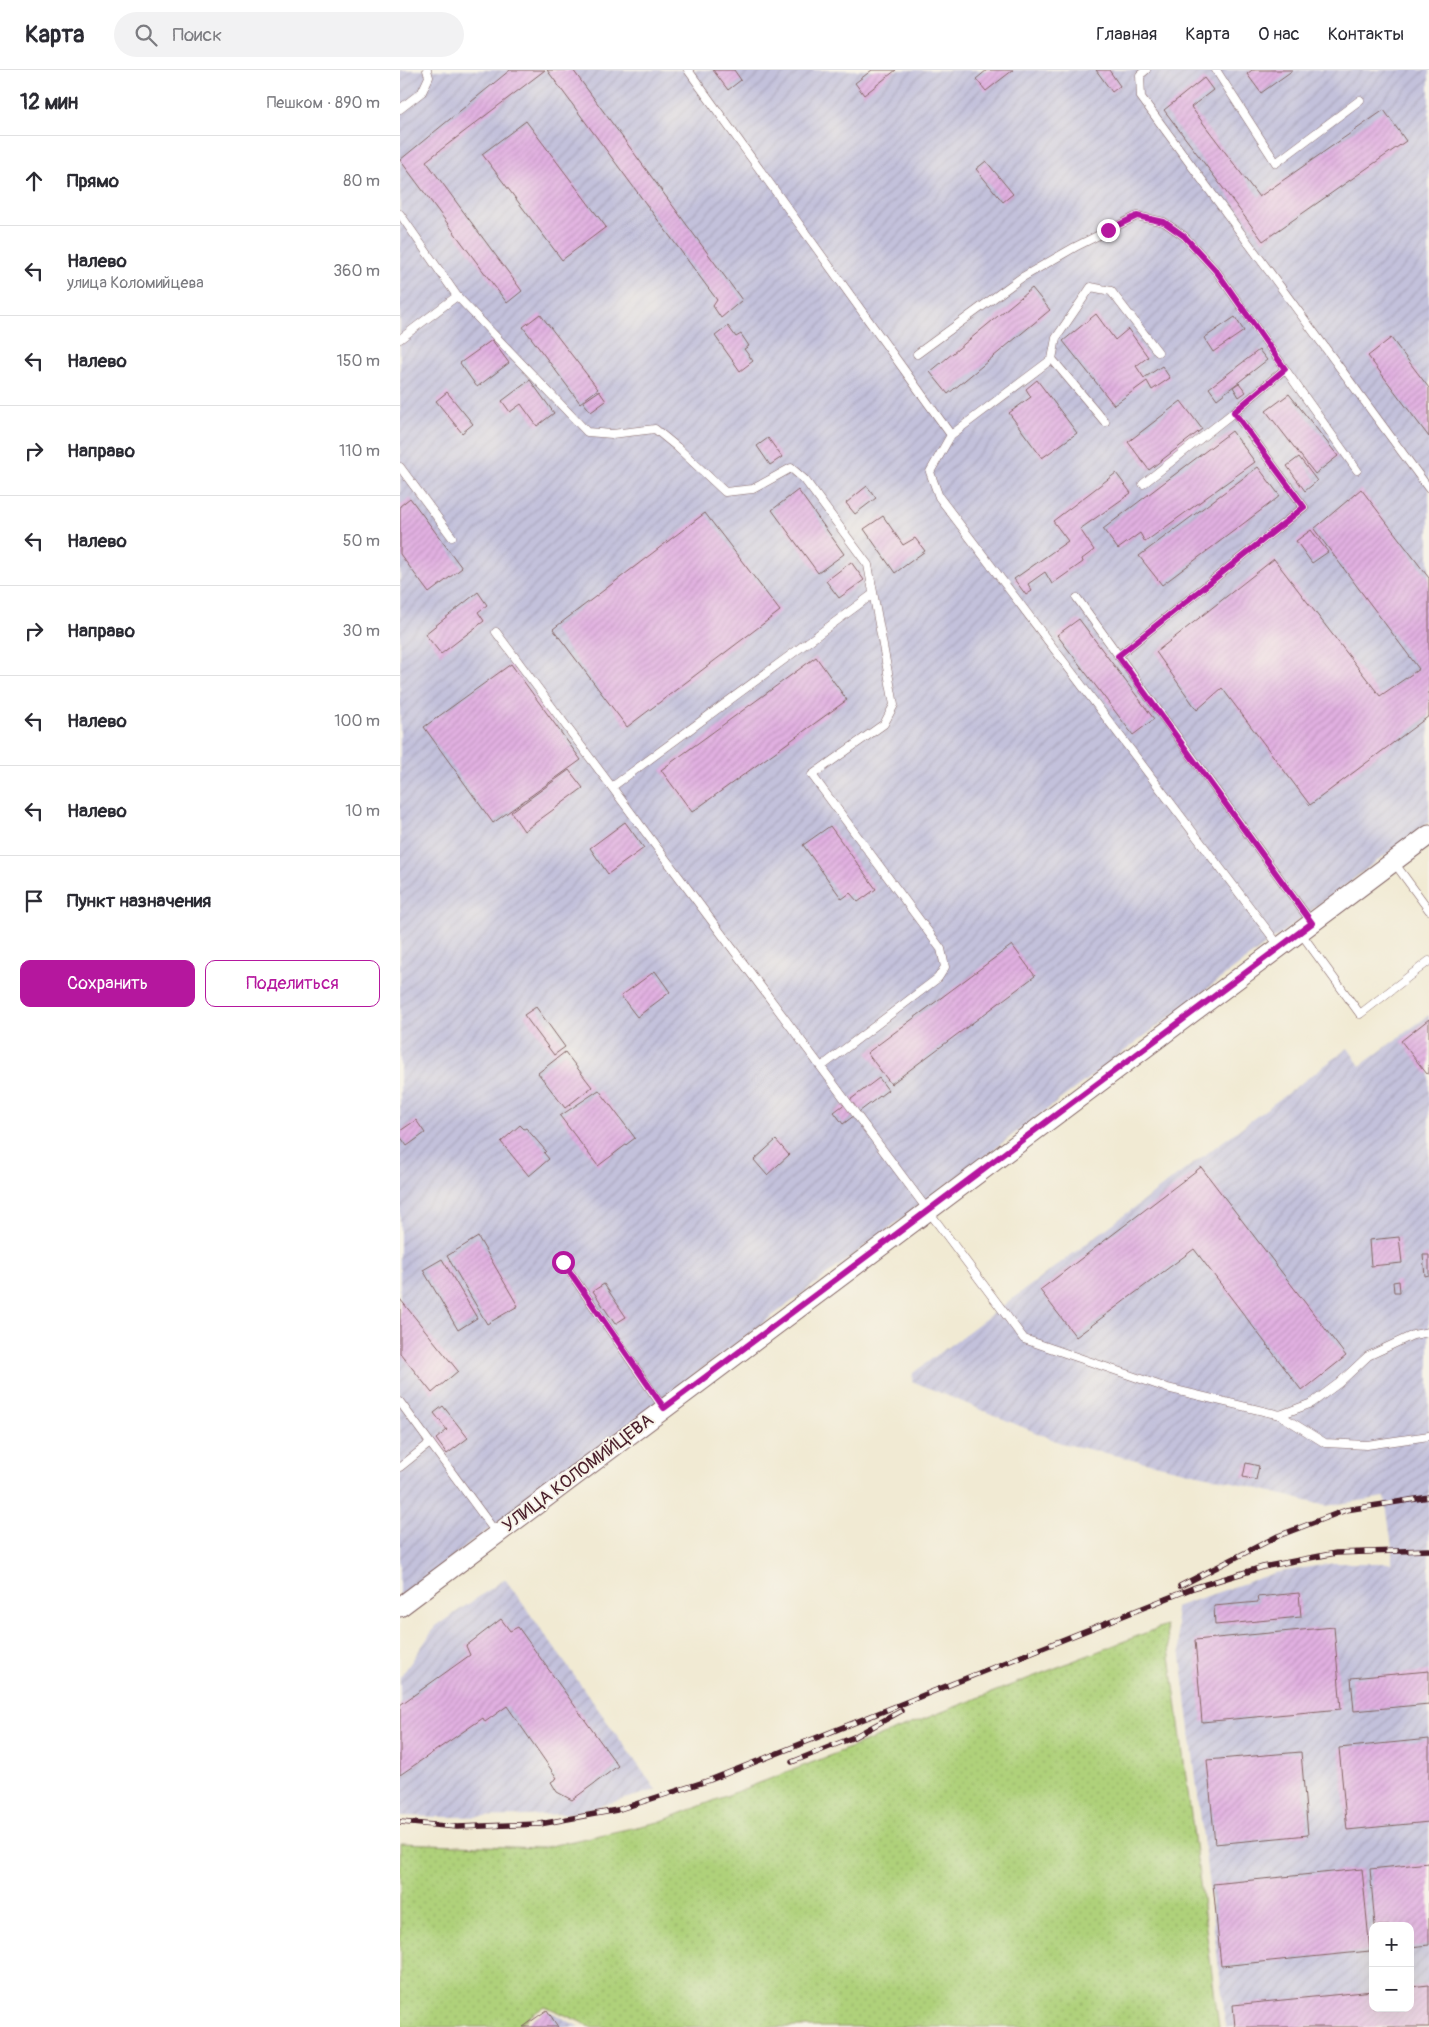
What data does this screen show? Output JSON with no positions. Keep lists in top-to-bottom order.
{
  "streets": {
    "street": ["УЛИЦА КОЛОМИЙЦЕВА"]
  },
  "page": {
    "header": "Карта",
    "search": "Поиск",
    "nav": [
      "Главная",
      "Карта",
      "О нас",
      "Контакты"
    ],
    "heading": ["12 мин", "Пешком · 890 m"],
    "list": [
      ["Прямо", "80 m"],
      ["Налево", "улица Коломийцева", "360 m"],
      ["Налево", "150 m"],
      ["Направо", "110 m"],
      ["Налево", "50 m"],
      ["Направо", "30 m"],
      ["Налево", "100 m"],
      ["Налево", "10 m"],
      "Пункт назначения"
    ],
    "buttons": ["Сохранить", "Поделиться"],
    "map_buttons": ["+", "−"]
  }
}
